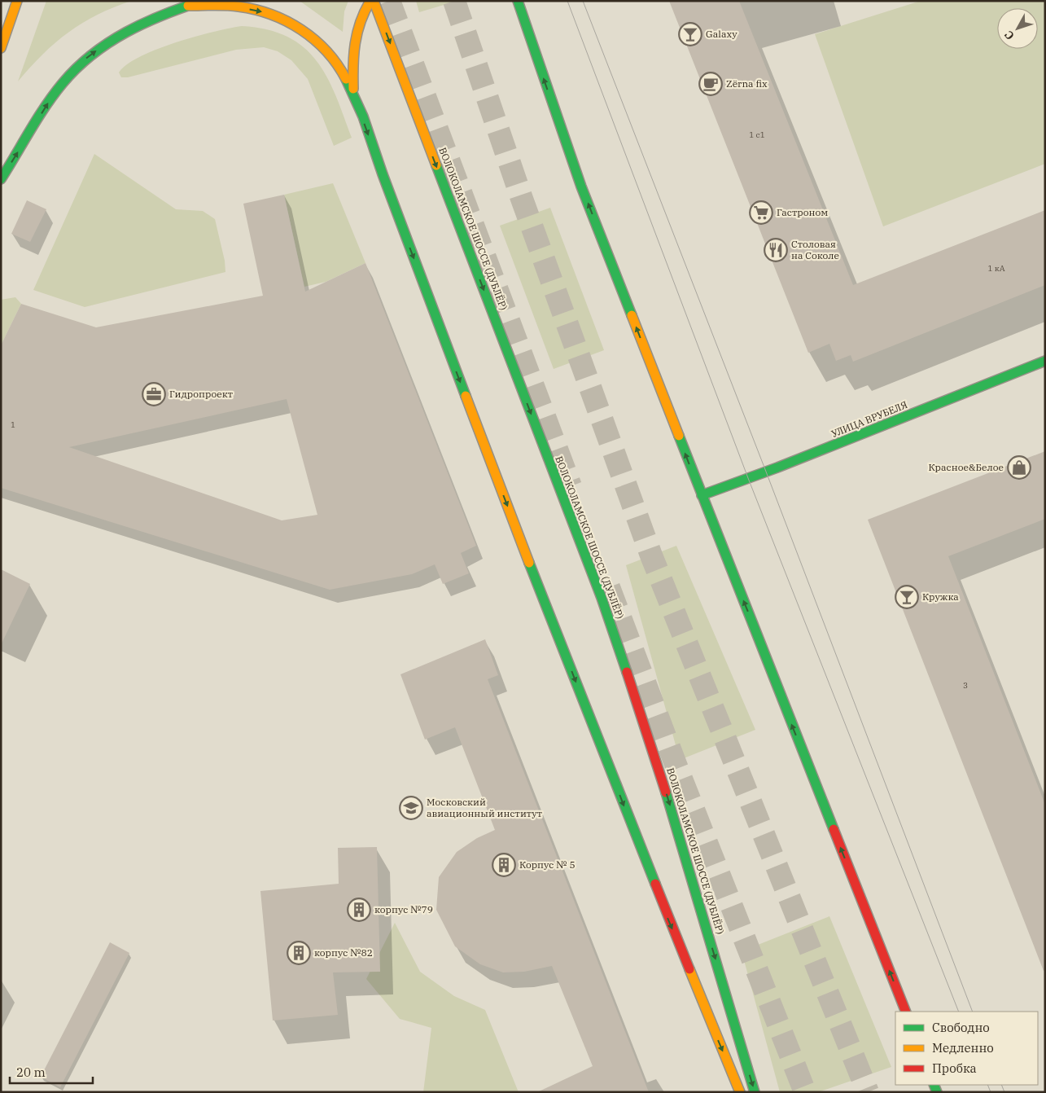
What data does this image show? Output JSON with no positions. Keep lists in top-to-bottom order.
{
  "streets": {
    "main road": ["ВОЛОКОЛАМСКОЕ ШОССЕ (ДУБЛЁР)", "УЛИЦА ВРУБЕЛЯ"]
  },
  "places": {
    "bar": ["Galaxy", "Кружка"],
    "cafe": ["Zёrna fix"],
    "supermarket": ["Гастроном"],
    "restaurant": ["Столовая на Соколе"],
    "office": ["Гидропроект"],
    "shop": ["Красное&Белое"],
    "school or university": ["Московский авиационный институт"],
    "building": ["Корпус № 5", "корпус №79", "корпус №82"]
  },
  "house_numbers": [
    "1 с1",
    "1 кА",
    "1",
    "3"
  ],
  "legend": ["Свободно", "Медленно", "Пробка"],
  "scale_bar": "20 m",
  "north": "bottom left"
}
